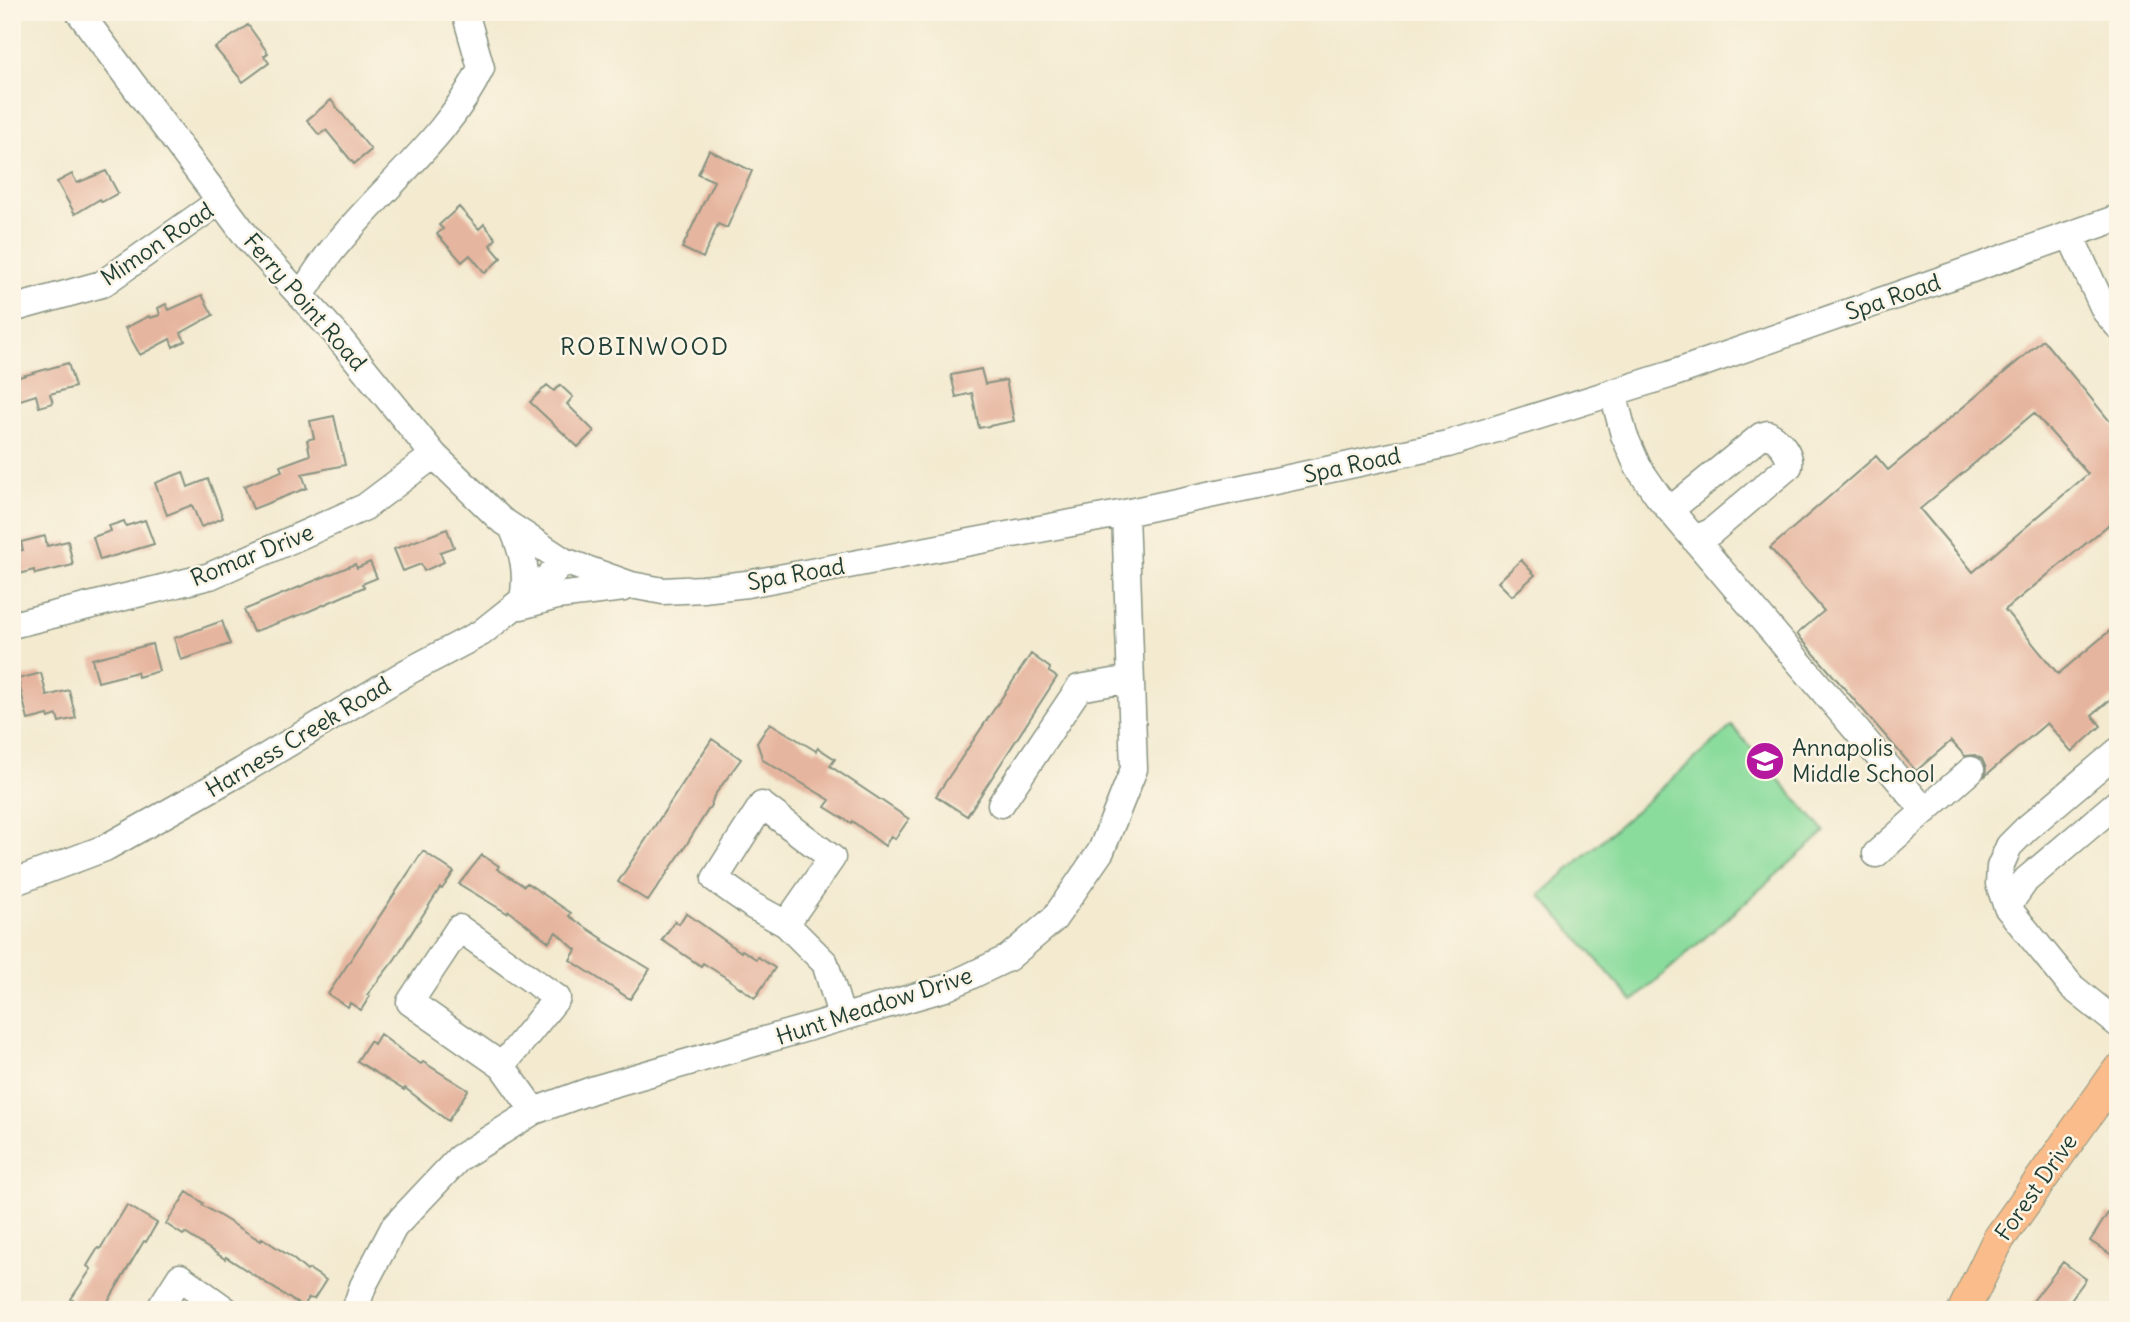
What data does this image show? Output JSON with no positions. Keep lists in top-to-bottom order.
{
  "streets": {
    "main road": ["Forest Drive"],
    "street": [
      "Mimon Road",
      "Spa Road",
      "Ferry Point Road",
      "Romar Drive",
      "Harness Creek Road",
      "Hunt Meadow Drive"
    ]
  },
  "crossings": [
    ["Mimon Road", "Ferry Point Road"],
    ["Spa Road", "Ferry Point Road"],
    ["Spa Road", "Harness Creek Road"],
    ["Spa Road", "Hunt Meadow Drive"],
    ["Ferry Point Road", "Romar Drive"],
    ["Ferry Point Road", "Harness Creek Road"]
  ],
  "districts": ["ROBINWOOD"],
  "places": {
    "school or university": ["Annapolis Middle School"]
  }
}
